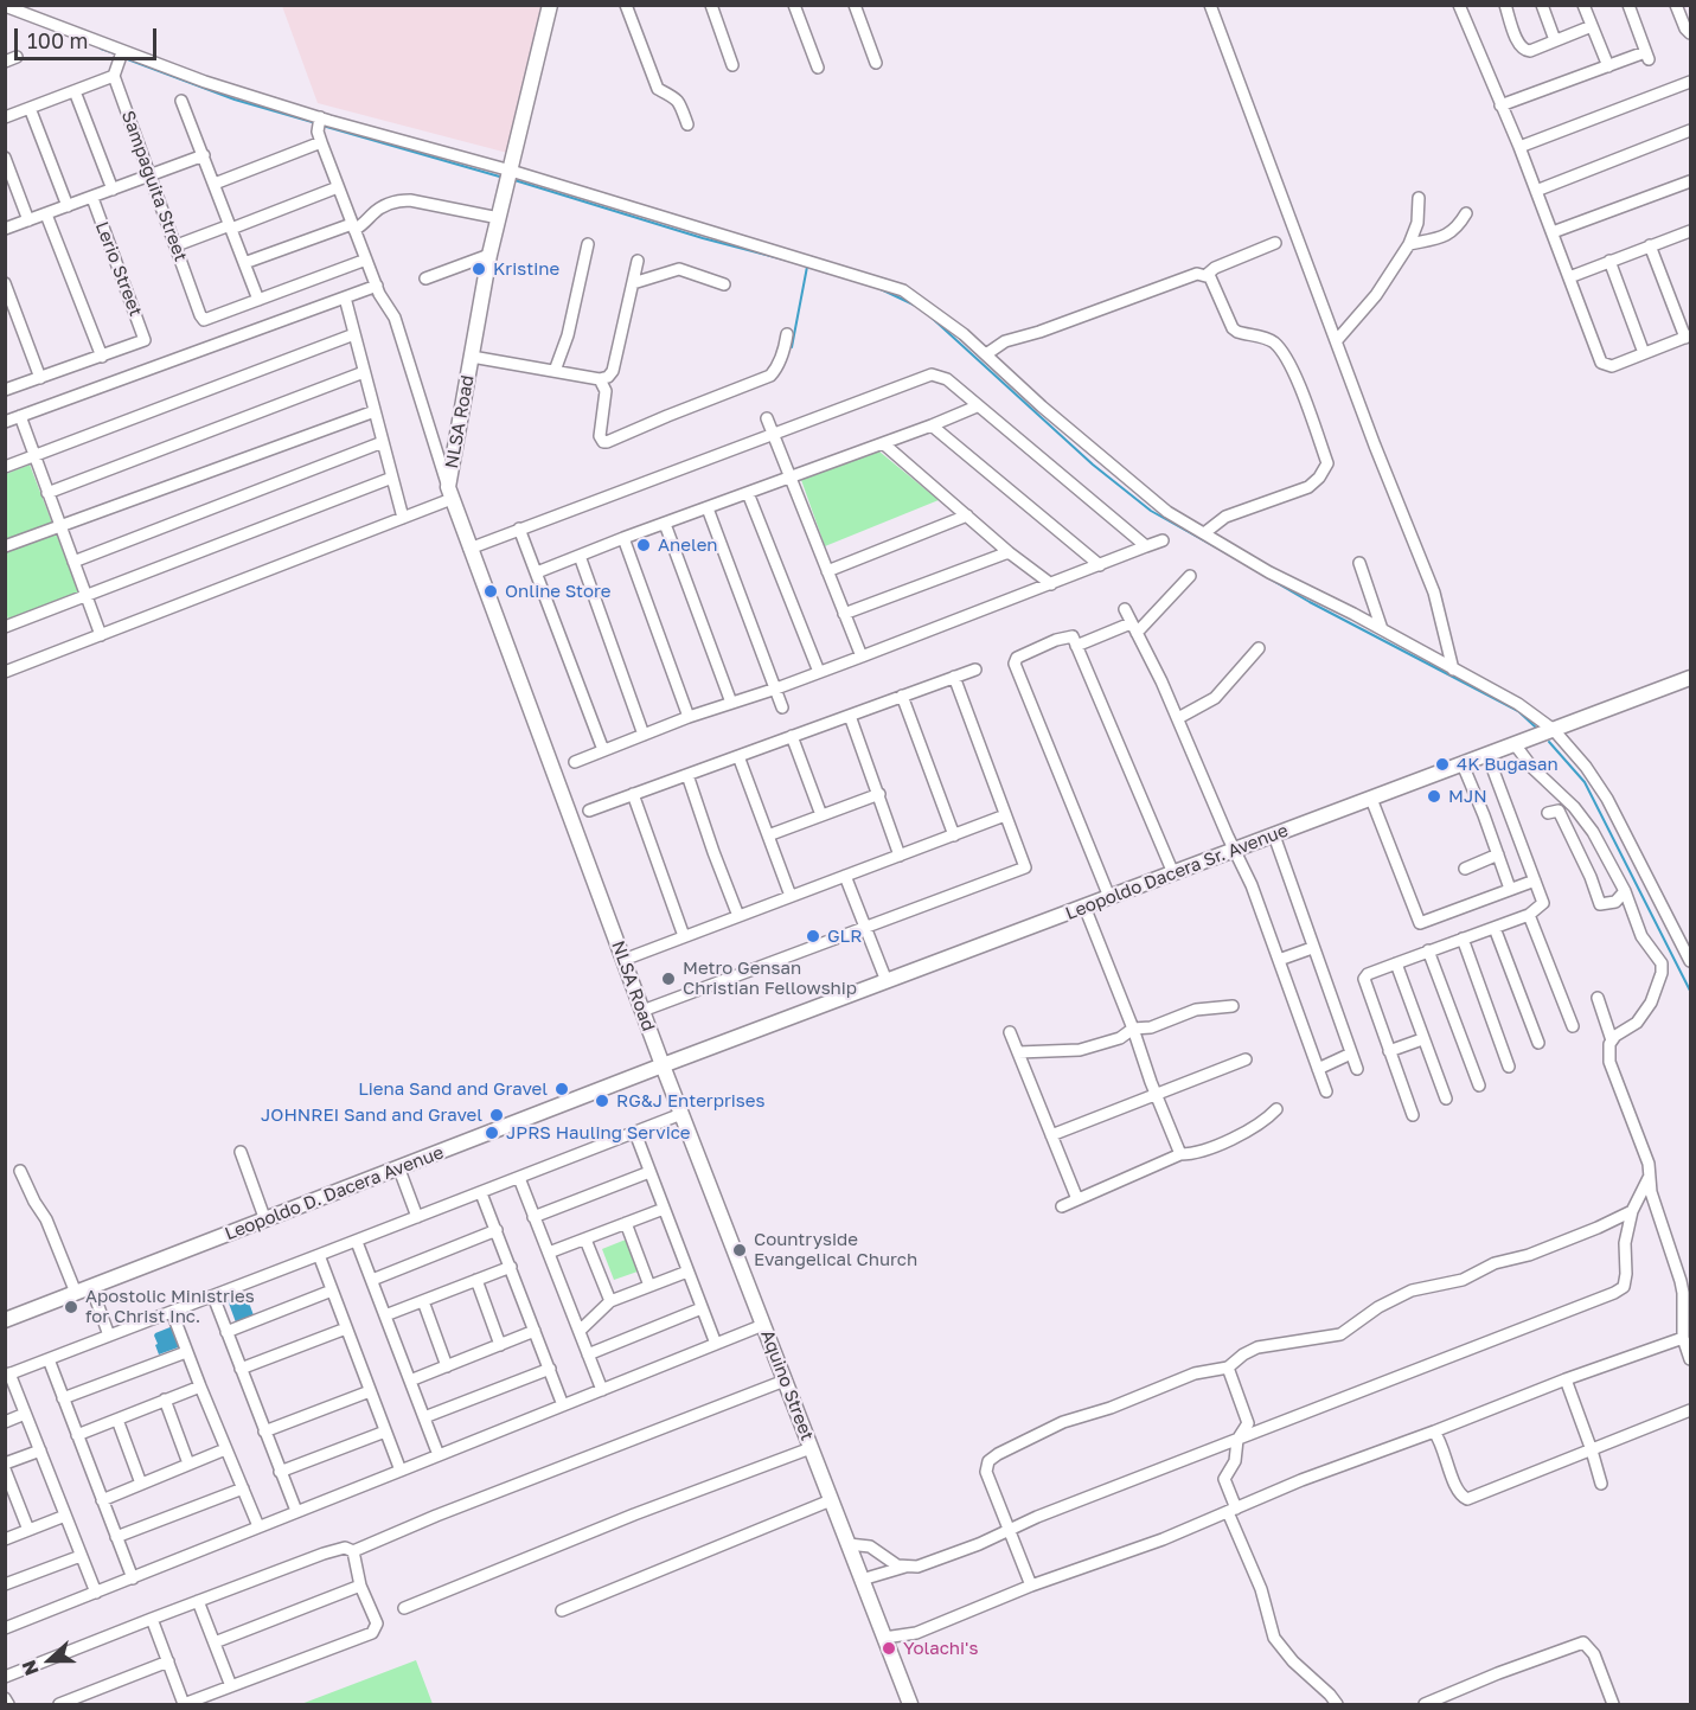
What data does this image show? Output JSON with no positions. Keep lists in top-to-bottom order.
{
  "streets": {
    "main road": [
      "NLSA Road",
      "Leopoldo Dacera Sr. Avenue",
      "Leopoldo D. Dacera Avenue",
      "Aquino Street"
    ],
    "street": ["Sampaguita Street", "Lerio Street"]
  },
  "crossings": [
    ["NLSA Road", "Leopoldo Dacera Sr. Avenue"],
    ["NLSA Road", "Leopoldo D. Dacera Avenue"],
    ["NLSA Road", "Aquino Street"],
    ["Leopoldo Dacera Sr. Avenue", "Leopoldo D. Dacera Avenue"],
    ["Leopoldo Dacera Sr. Avenue", "Aquino Street"],
    ["Leopoldo D. Dacera Avenue", "Aquino Street"]
  ],
  "places": [
    "Kristine",
    "Anelen",
    "Online Store",
    "4K Bugasan",
    "MJN",
    "GLR",
    "Metro Gensan Christian Fellowship",
    "Liena Sand and Gravel",
    "RG&J Enterprises",
    "JOHNREI Sand and Gravel",
    "JPRS Hauling Service",
    "Countryside Evangelical Church",
    "Apostolic Ministries for Christ Inc.",
    "Yolachi's"
  ],
  "scale_bar": "100 m",
  "north": "left"
}
